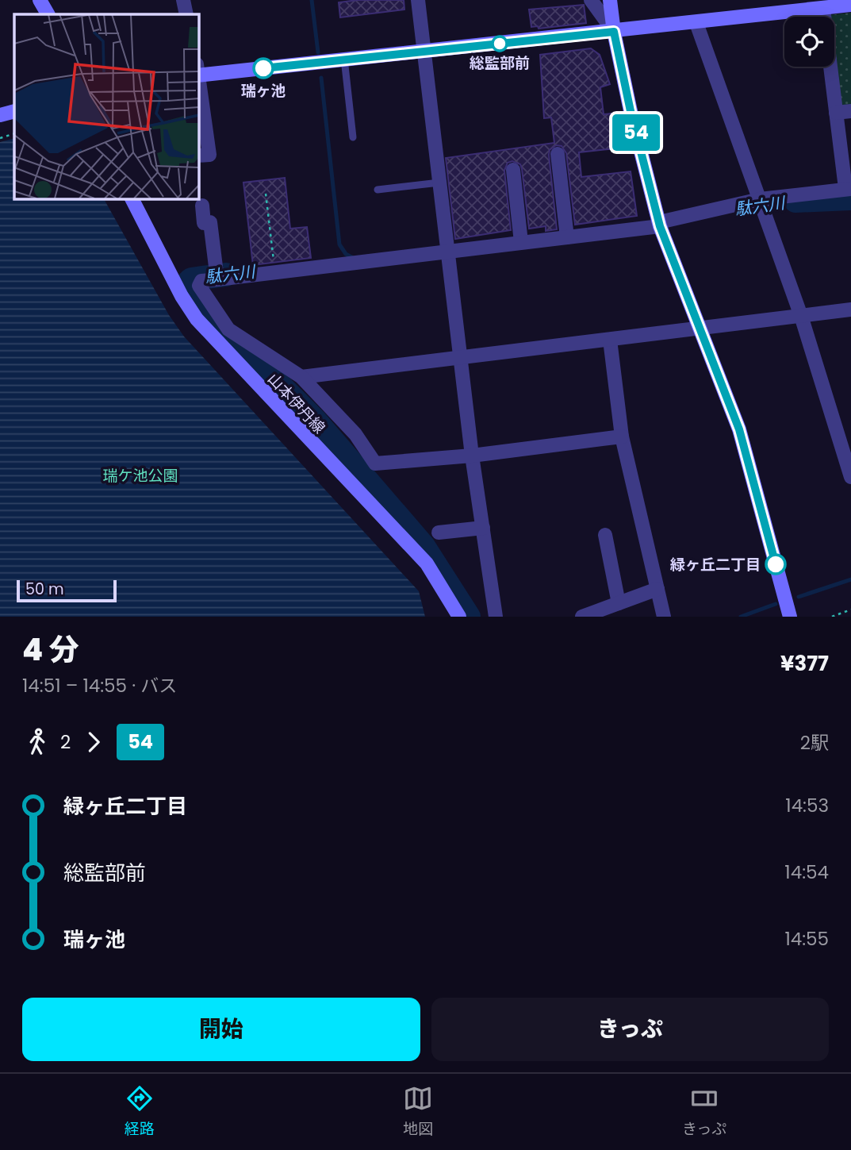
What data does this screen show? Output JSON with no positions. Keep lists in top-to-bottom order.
{
  "streets": {
    "street": ["山本伊丹線"]
  },
  "water": ["駄六川"],
  "parks": ["瑞ケ池公園"],
  "places": ["総監部前", "瑞ヶ池", "緑ヶ丘二丁目"],
  "lines": ["bus line 54"],
  "scale_bar": "50 m",
  "page": {
    "on_map": "54",
    "scale": "50 m",
    "heading": ["4 分", "14:51 – 14:55 · バス", "¥377"],
    "legs": ["2", "54", "2駅"],
    "list": [
      {
        "name": "緑ヶ丘二丁目",
        "value": "14:53"
      },
      {
        "name": "総監部前",
        "value": "14:54"
      },
      {
        "name": "瑞ヶ池",
        "value": "14:55"
      }
    ],
    "buttons": ["開始", "きっぷ"],
    "tabs": ["経路", "地図", "きっぷ"]
  }
}
